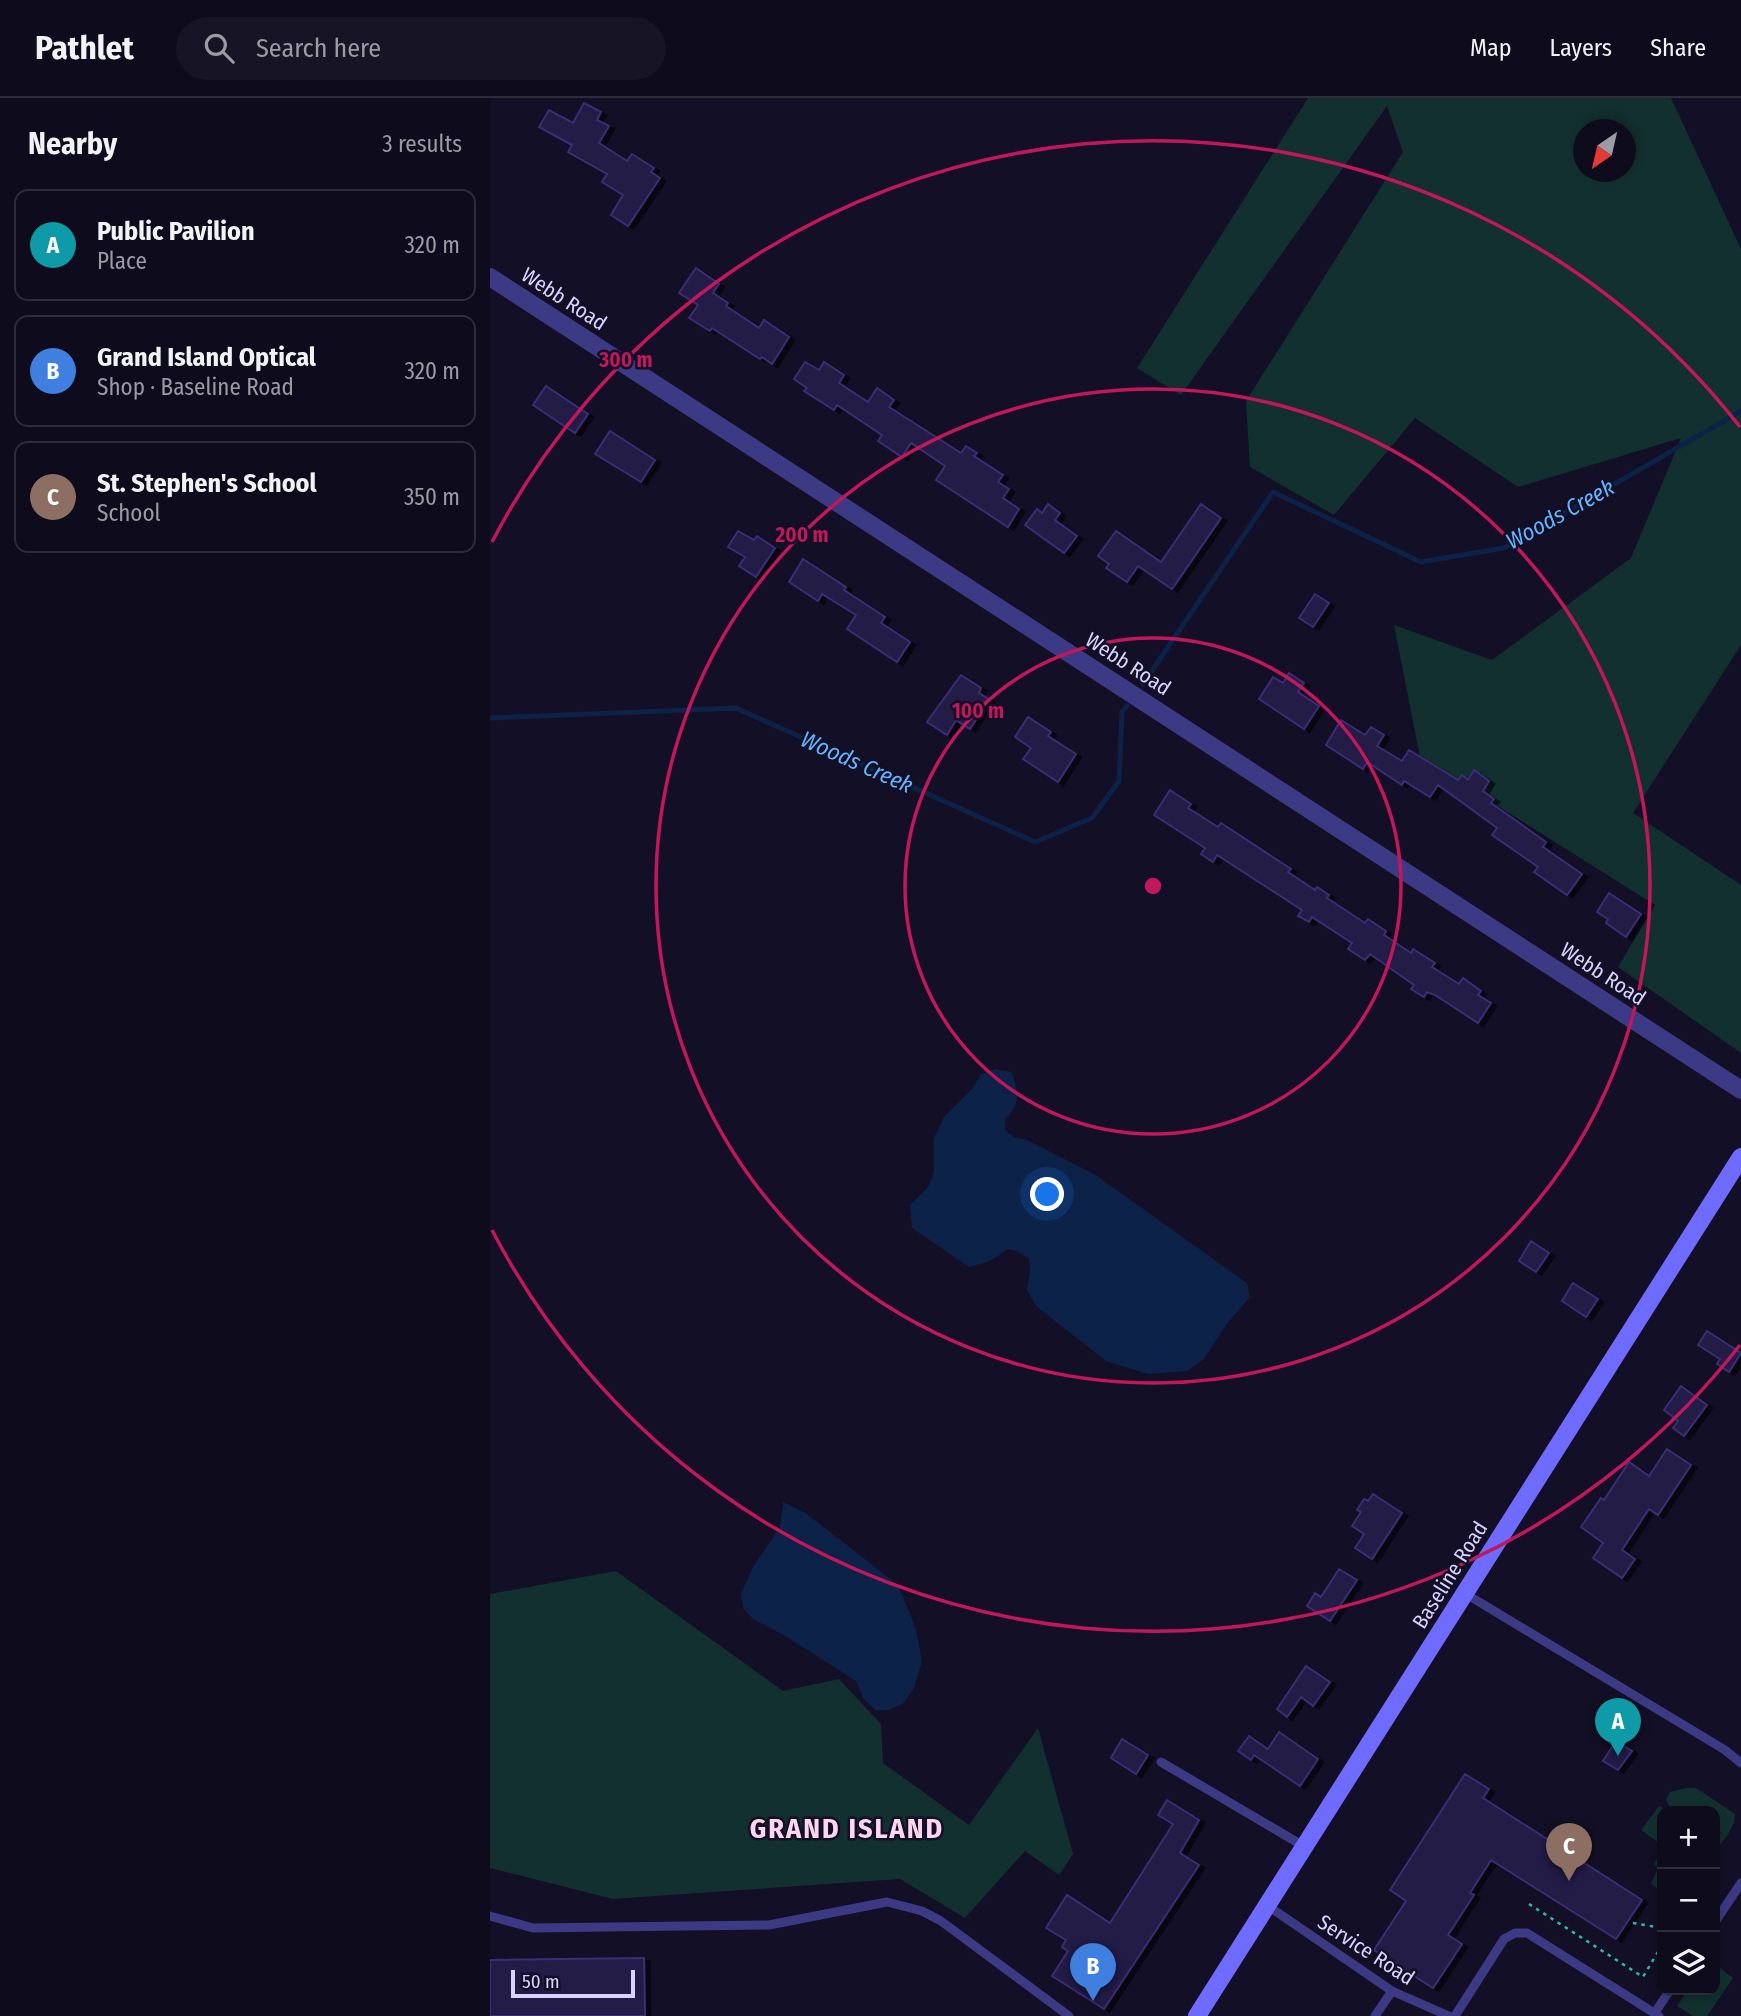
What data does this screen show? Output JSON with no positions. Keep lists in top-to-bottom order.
{
  "streets": {
    "street": ["Webb Road", "Baseline Road"],
    "lane": ["Service Road"]
  },
  "crossings": [
    ["Baseline Road", "Service Road"]
  ],
  "districts": ["GRAND ISLAND"],
  "water": ["Woods Creek"],
  "scale_bar": "50 m",
  "north": "bottom left",
  "page": {
    "header": "Pathlet",
    "search": "Search here",
    "nav": ["Map", "Layers", "Share"],
    "heading": ["Nearby", "3 results"],
    "list": [
      {
        "mark": "A",
        "name": "Public Pavilion",
        "note": "Place",
        "value": "320 m"
      },
      {
        "mark": "B",
        "name": "Grand Island Optical",
        "note": "Shop · Baseline Road",
        "value": "320 m"
      },
      {
        "mark": "C",
        "name": "St. Stephen's School",
        "note": "School",
        "value": "350 m"
      }
    ],
    "pins": ["A", "C", "B"],
    "map_buttons": ["+", "−"],
    "scale": "50 m"
  },
  "rings": ["300 m", "200 m", "100 m"]
}
